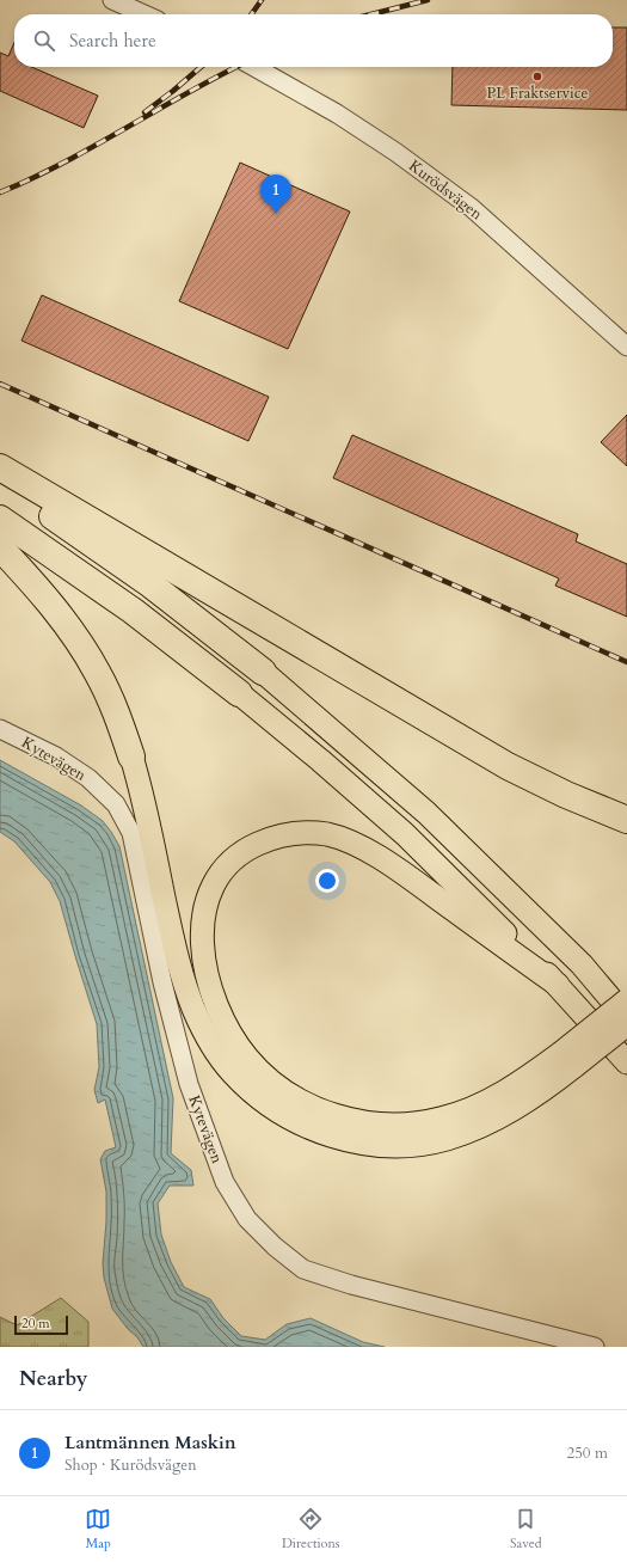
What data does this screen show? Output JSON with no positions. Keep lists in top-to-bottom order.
{
  "streets": {
    "street": ["Kurödsvägen", "Kytevägen"]
  },
  "places": ["PL Fraktservice"],
  "scale_bar": "20 m",
  "page": {
    "search": "Search here",
    "pins": "1",
    "scale": "20 m",
    "heading": "Nearby",
    "list": [
      {
        "mark": "1",
        "name": "Lantmännen Maskin",
        "note": "Shop · Kurödsvägen",
        "value": "250 m"
      }
    ],
    "nav": ["Map", "Directions", "Saved"]
  }
}
